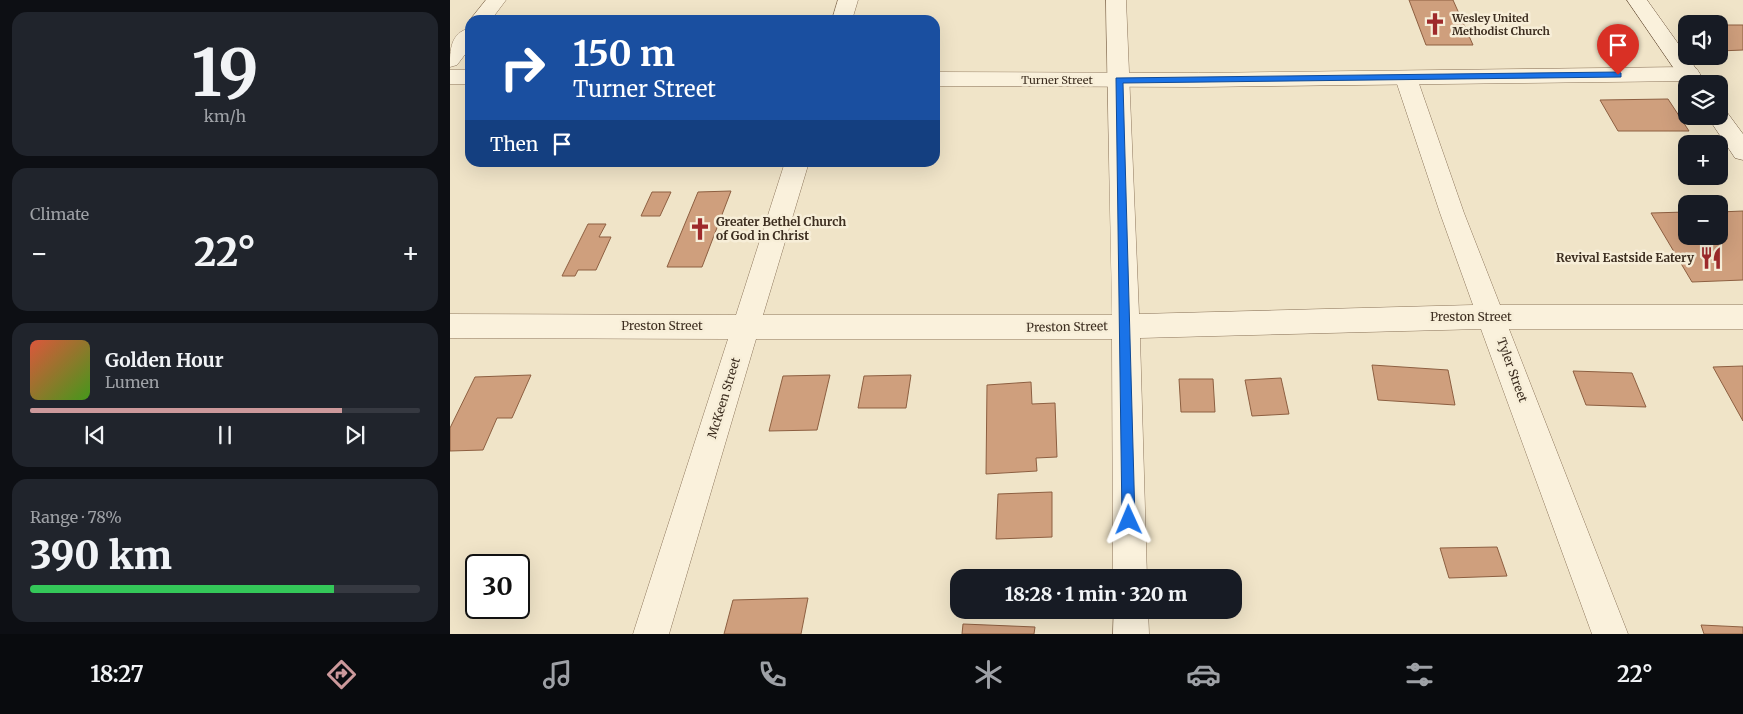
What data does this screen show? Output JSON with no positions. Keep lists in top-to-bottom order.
{
  "streets": {
    "street": [
      "Turner Street",
      "Preston Street",
      "Tyler Street",
      "McKeen Street"
    ]
  },
  "crossings": [
    ["Turner Street", "Tyler Street"],
    ["Preston Street", "Tyler Street"],
    ["Preston Street", "McKeen Street"]
  ],
  "places": {
    "church": ["Wesley United Methodist Church", "Greater Bethel Church of God in Christ"],
    "restaurant": ["Revival Eastside Eatery"]
  },
  "page": {
    "tile": [
      ["19", "km/h"],
      "Climate",
      ["Range · 78%", "390 km"]
    ],
    "map_buttons": ["+", "−"],
    "turn": ["150 m", "Turner Street"],
    "then": "Then",
    "heat": ["−", "22°", "+"],
    "song": ["Golden Hour", "Lumen"],
    "limit": "30",
    "trip": "18:28 · 1 min · 320 m",
    "tabs": ["18:27", "22°"]
  }
}
